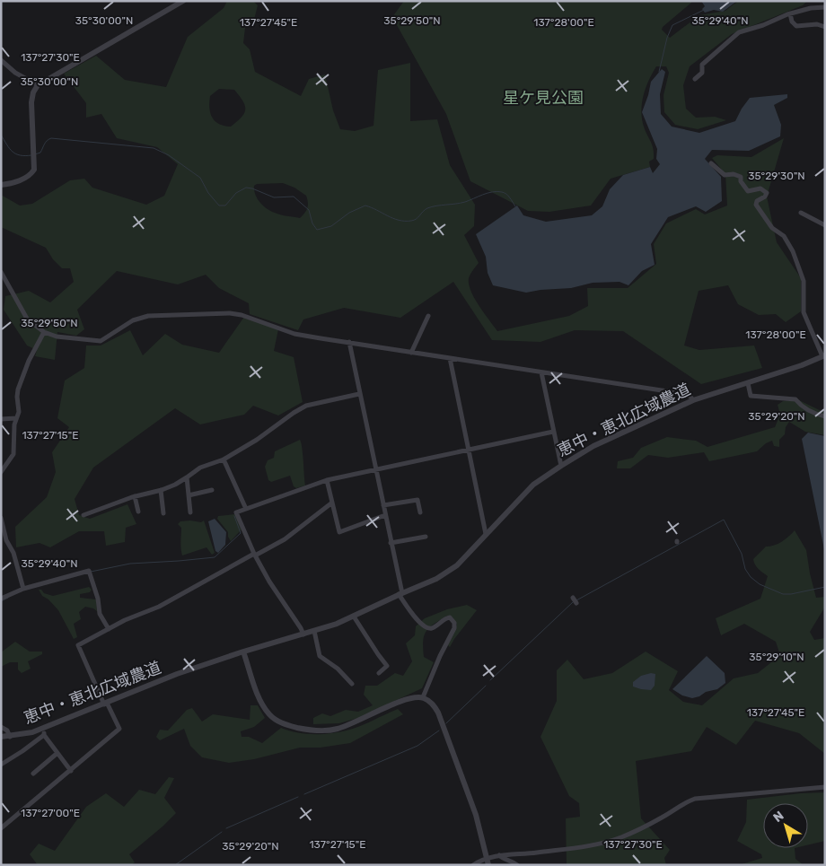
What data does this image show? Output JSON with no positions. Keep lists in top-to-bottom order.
{
  "streets": {
    "street": ["恵中・恵北広域農道"]
  },
  "parks": ["星ケ見公園"],
  "north": "top left",
  "coordinates": [
    "35°30'00\"N",
    "35°29'50\"N",
    "35°29'40\"N",
    "137°27'45\"E",
    "137°28'00\"E",
    "137°27'30\"E",
    "35°29'30\"N",
    "35°29'20\"N",
    "137°27'15\"E",
    "35°29'10\"N",
    "137°27'00\"E"
  ]
}
